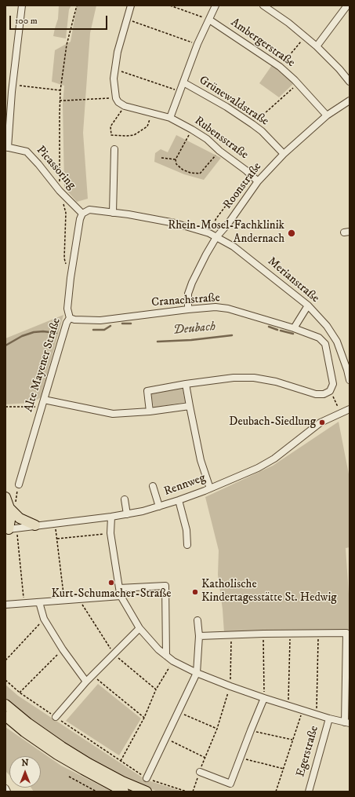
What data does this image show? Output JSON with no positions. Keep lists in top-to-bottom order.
{
  "streets": {
    "street": [
      "Ambergerstraße",
      "Grünewaldstraße",
      "Rubensstraße",
      "Picassoring",
      "Roonstraße",
      "Merianstraße",
      "Cranachstraße",
      "Alte Mayener Straße",
      "Rennweg",
      "Egerstraße"
    ]
  },
  "crossings": [
    ["Ambergerstraße", "Roonstraße"],
    ["Grünewaldstraße", "Roonstraße"],
    ["Rubensstraße", "Roonstraße"],
    ["Picassoring", "Merianstraße"],
    ["Picassoring", "Alte Mayener Straße"],
    ["Roonstraße", "Merianstraße"],
    ["Roonstraße", "Cranachstraße"],
    ["Merianstraße", "Alte Mayener Straße"],
    ["Cranachstraße", "Alte Mayener Straße"]
  ],
  "water": ["Deubach"],
  "places": [
    "Rhein-Mosel-Fachklinik Andernach",
    "Deubach-Siedlung",
    "Kurt-Schumacher-Straße",
    "Katholische Kindertagesstätte St. Hedwig"
  ],
  "scale_bar": "100 m",
  "north": "top"
}
